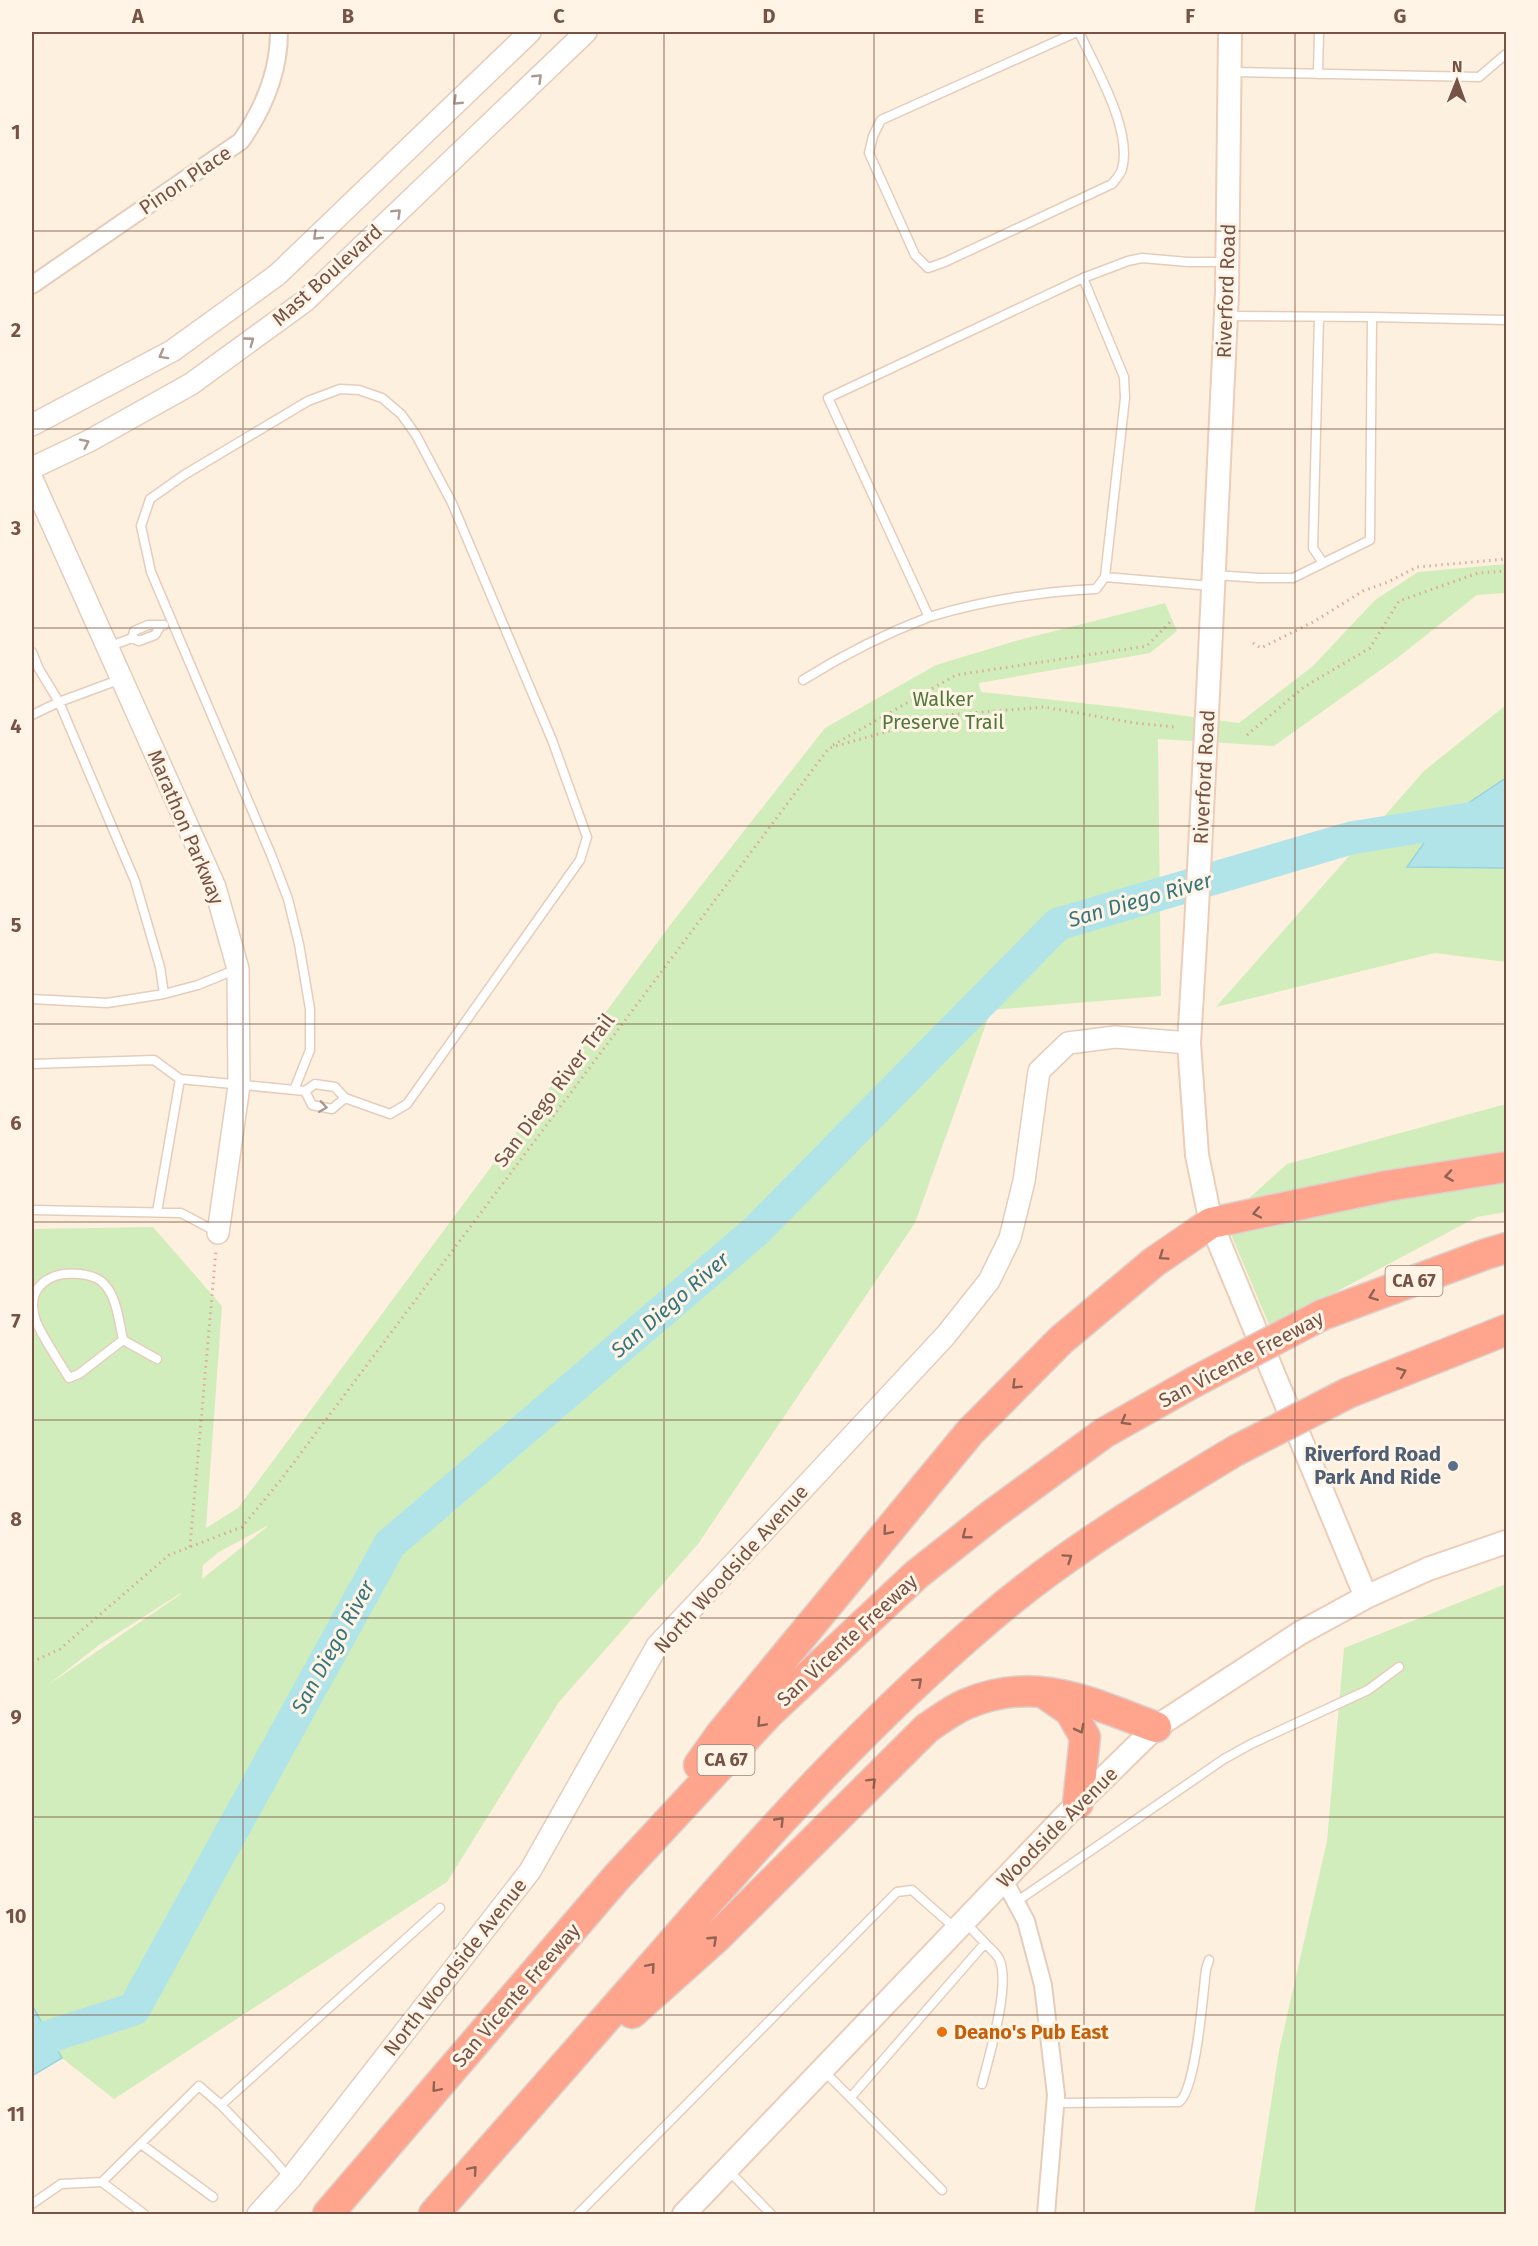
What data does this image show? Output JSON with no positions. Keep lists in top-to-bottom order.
{
  "streets": {
    "highway": ["CA 67", "San Vicente Freeway"],
    "main road": ["Riverford Road", "Woodside Avenue"],
    "street": [
      "Pinon Place",
      "Mast Boulevard",
      "Marathon Parkway",
      "North Woodside Avenue"
    ],
    "path": ["San Diego River Trail"]
  },
  "crossings": [
    ["Riverford Road", "North Woodside Avenue"],
    ["Riverford Road", "Woodside Avenue"]
  ],
  "water": ["San Diego River"],
  "parks": ["Walker Preserve Trail"],
  "places": ["Riverford Road Park And Ride", "Deano's Pub East"],
  "north": "top",
  "grid": {
    "columns": [
      "A",
      "B",
      "C",
      "D",
      "E",
      "F",
      "G"
    ],
    "rows": [
      "1",
      "2",
      "3",
      "4",
      "5",
      "6",
      "7",
      "8",
      "9",
      "10",
      "11"
    ]
  }
}
